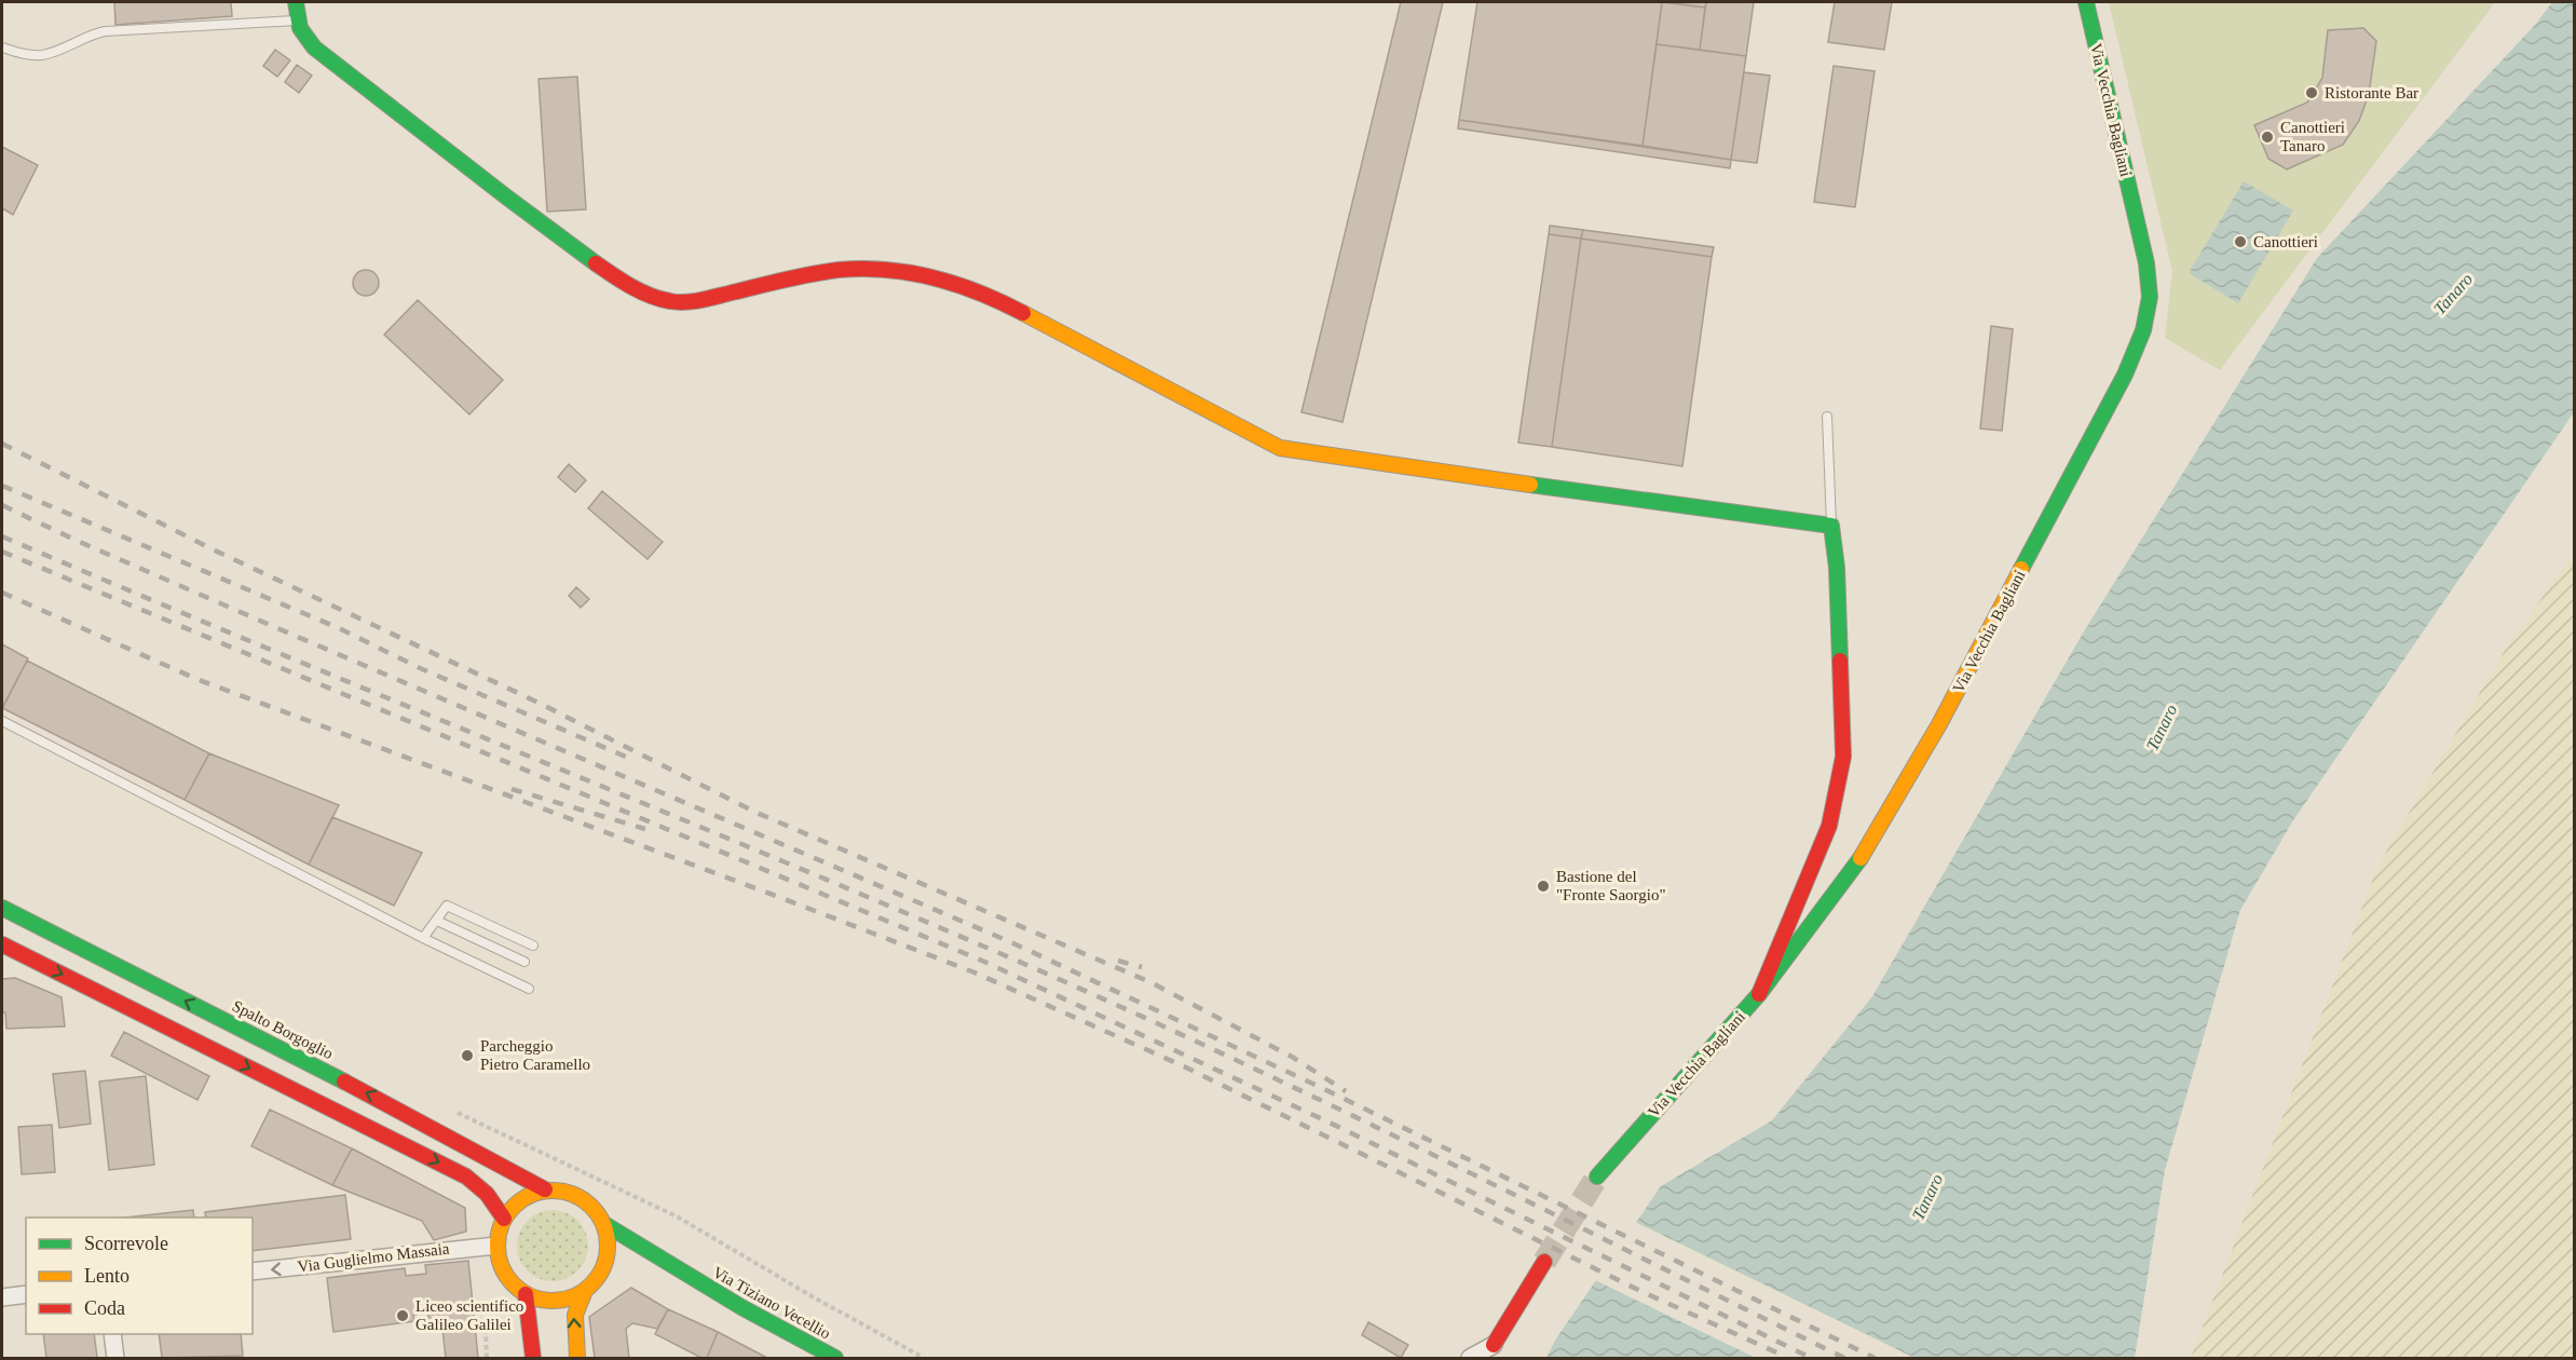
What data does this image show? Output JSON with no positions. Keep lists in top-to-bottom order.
{
  "streets": {
    "street": [
      "Via Vecchia Bagliani",
      "Spalto Borgoglio",
      "Via Guglielmo Massaia",
      "Via Tiziano Vecellio"
    ]
  },
  "crossings": [
    ["Spalto Borgoglio", "Via Guglielmo Massaia"],
    ["Spalto Borgoglio", "Via Tiziano Vecellio"]
  ],
  "one_way": ["Via Guglielmo Massaia"],
  "water": ["Tanaro"],
  "places": [
    "Ristorante Bar",
    "Canottieri Tanaro",
    "Canottieri",
    "Bastione del \"Fronte Saorgio\"",
    "Parcheggio Pietro Caramello",
    "Liceo scientifico Galileo Galilei"
  ],
  "legend": ["Scorrevole", "Lento", "Coda"]
}
